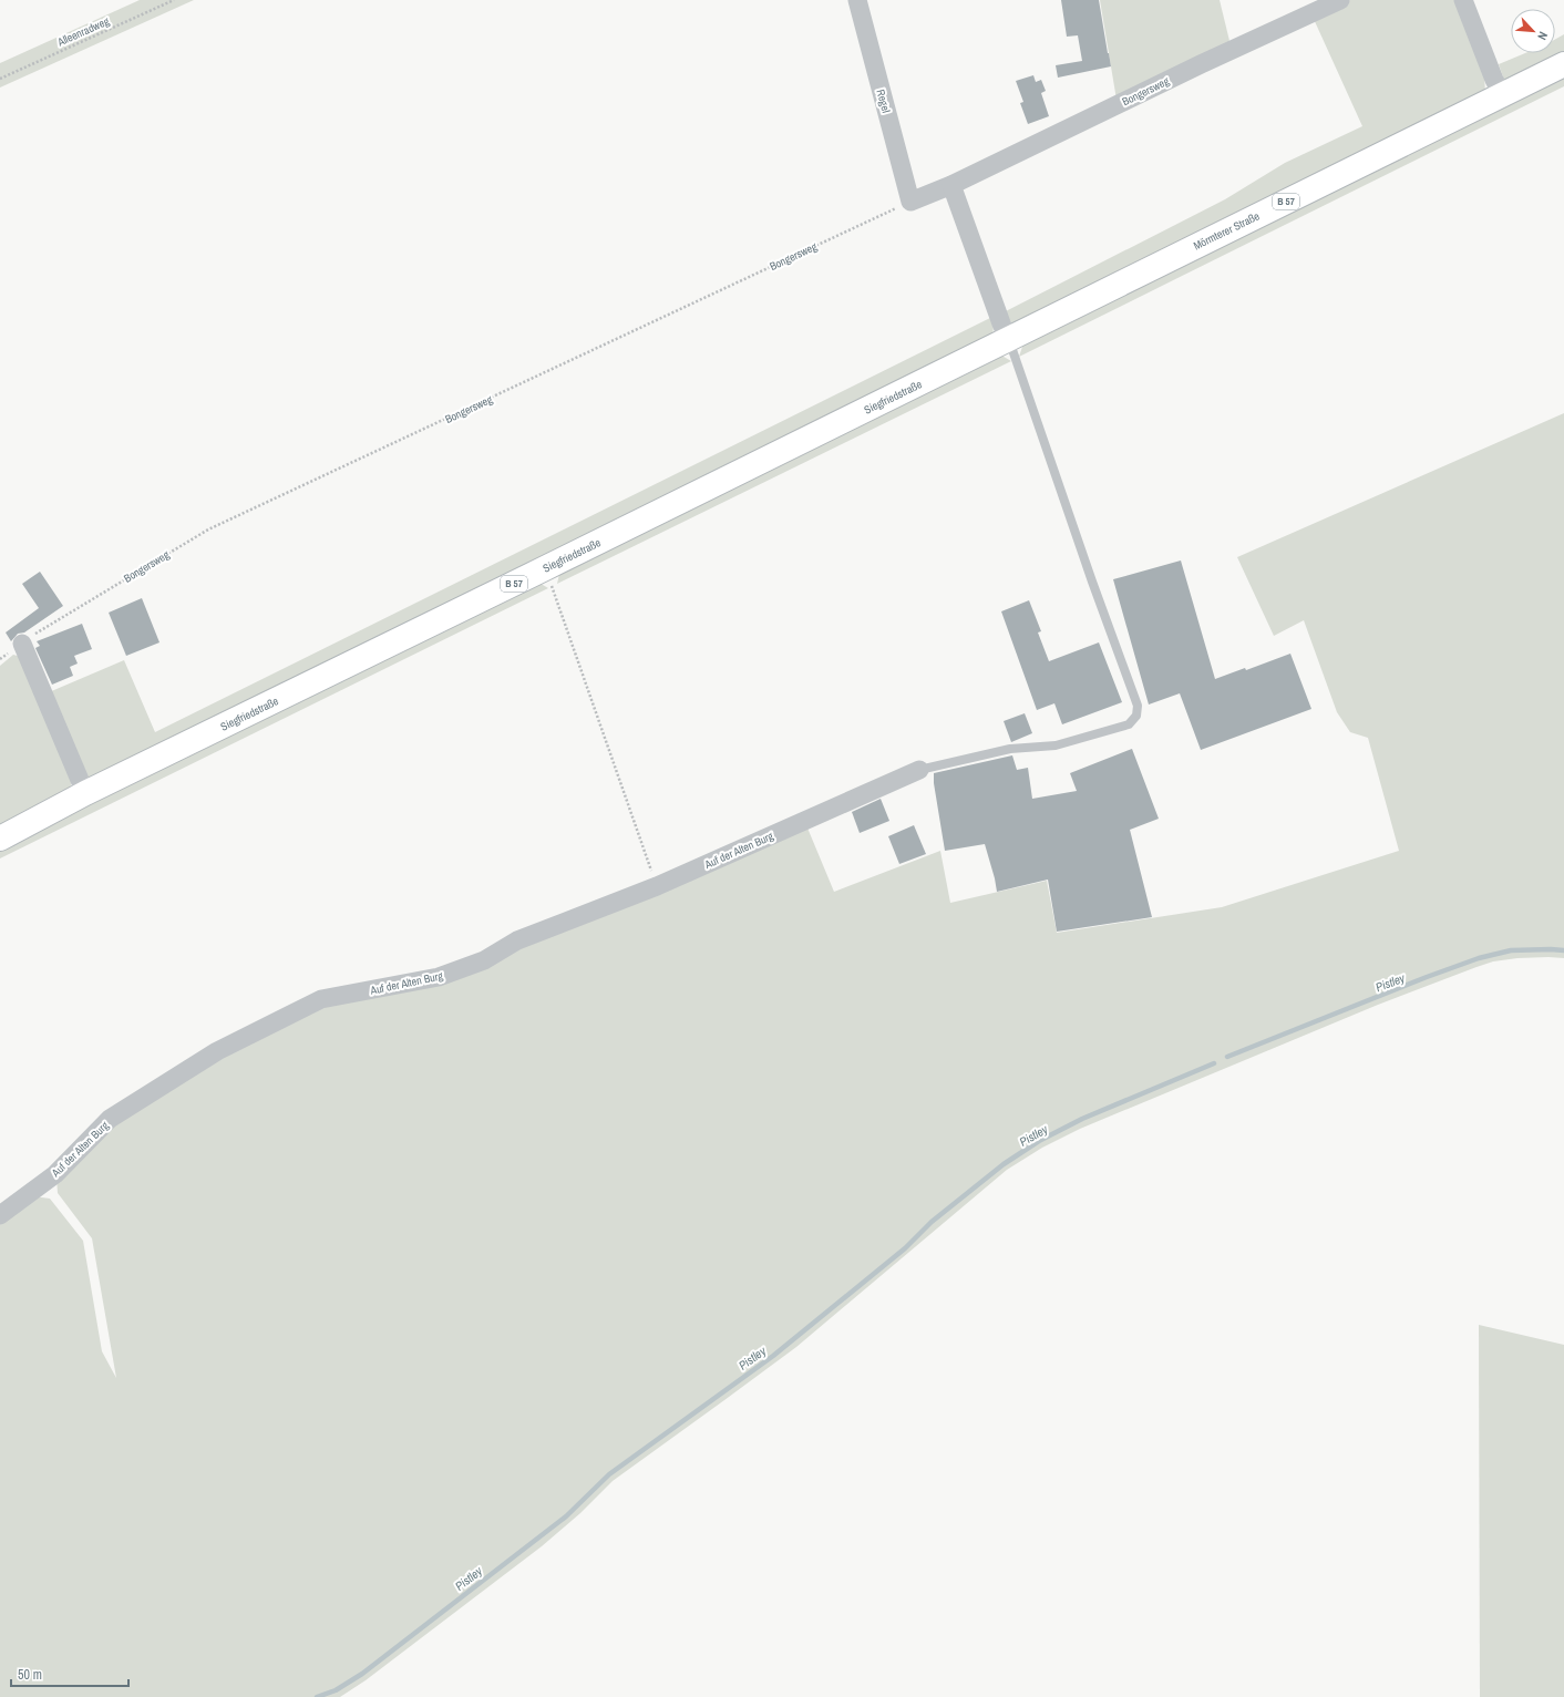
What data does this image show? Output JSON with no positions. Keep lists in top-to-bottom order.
{
  "streets": {
    "main road": ["B 57", "Mörmterer Straße", "Siegfriedstraße"],
    "street": ["Bongersweg", "Regel", "Auf der Alten Burg"],
    "path": ["Alleenradweg"]
  },
  "crossings": [
    ["Bongersweg", "Regel"],
    ["Mörmterer Straße", "Siegfriedstraße"]
  ],
  "water": ["Pistley"],
  "scale_bar": "50 m",
  "north": "bottom right"
}
